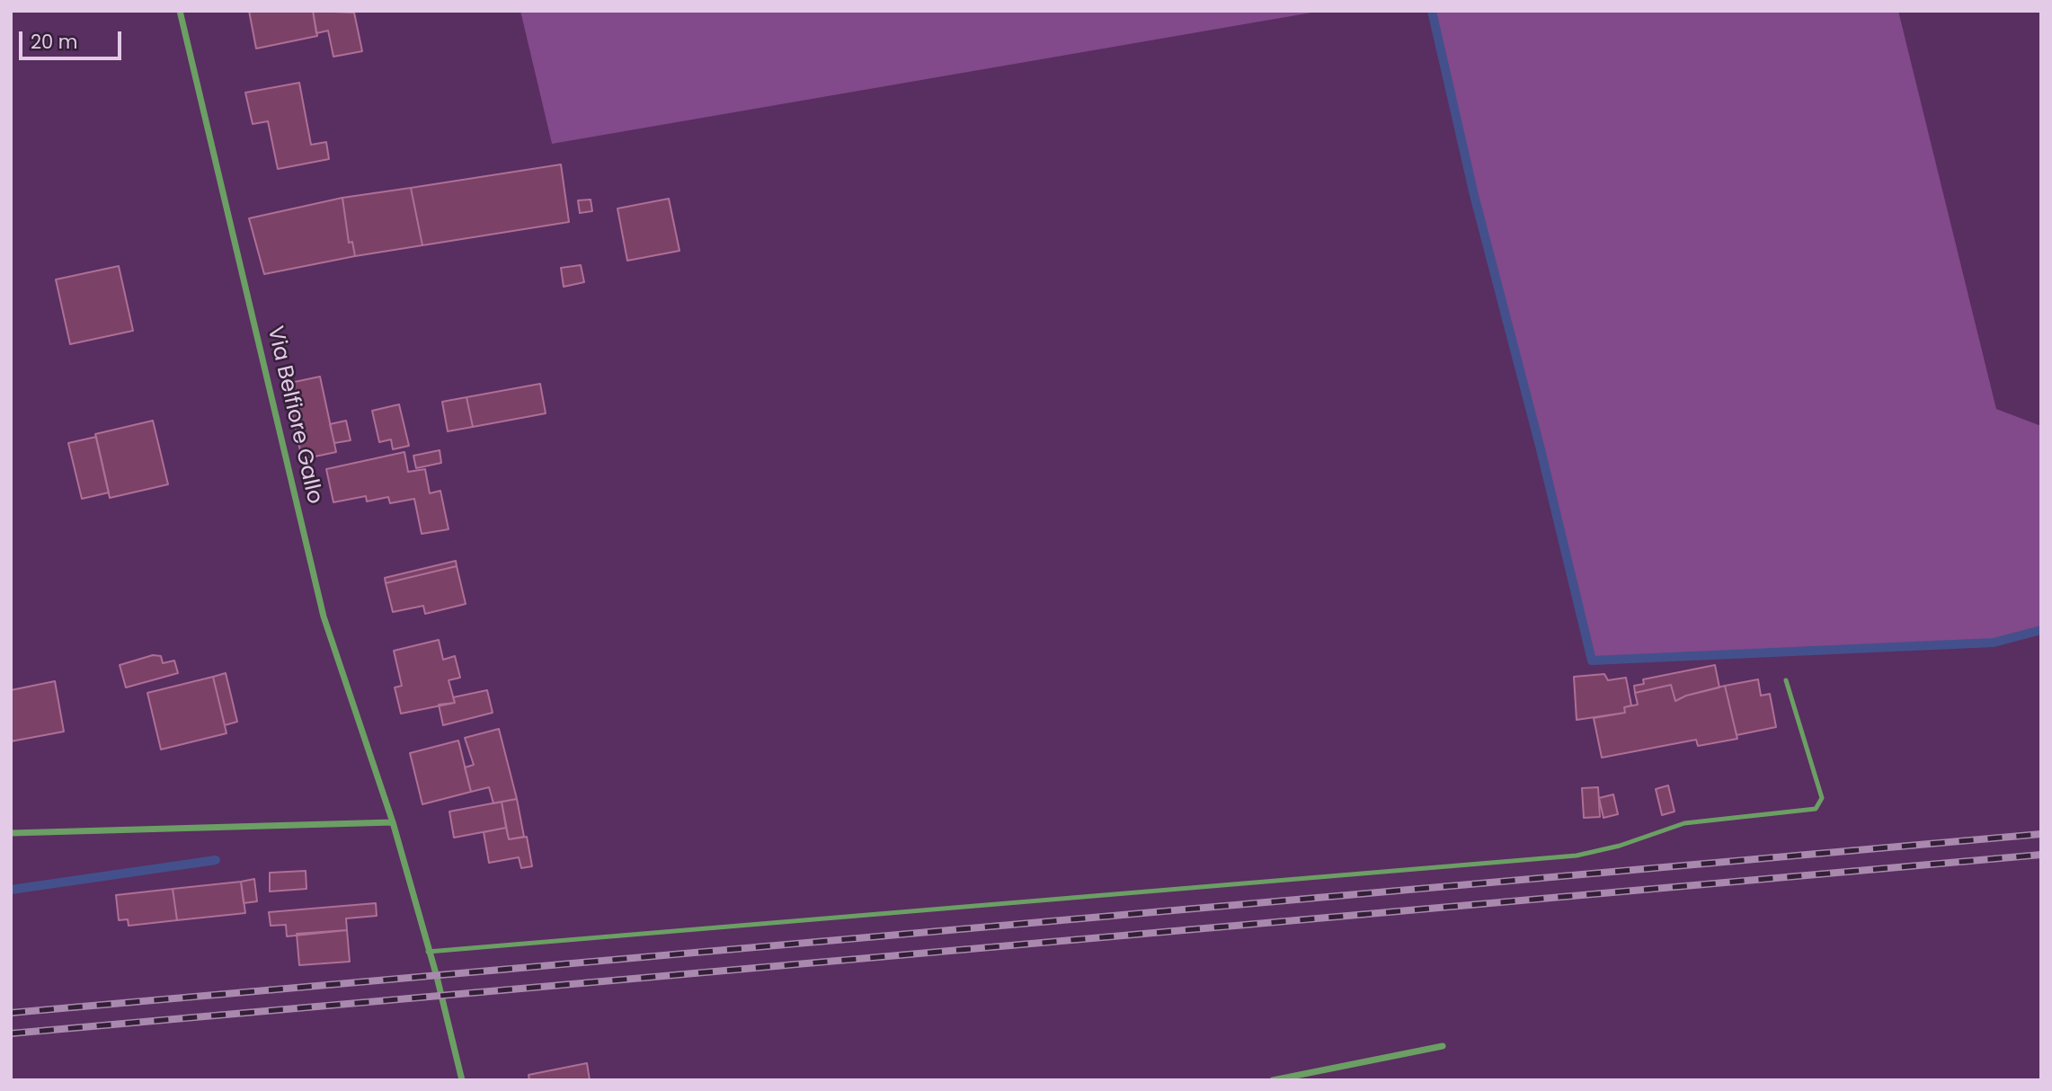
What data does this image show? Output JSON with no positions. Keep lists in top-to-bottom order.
{
  "streets": {
    "street": ["Via Belfiore Gallo"]
  },
  "scale_bar": "20 m"
}
